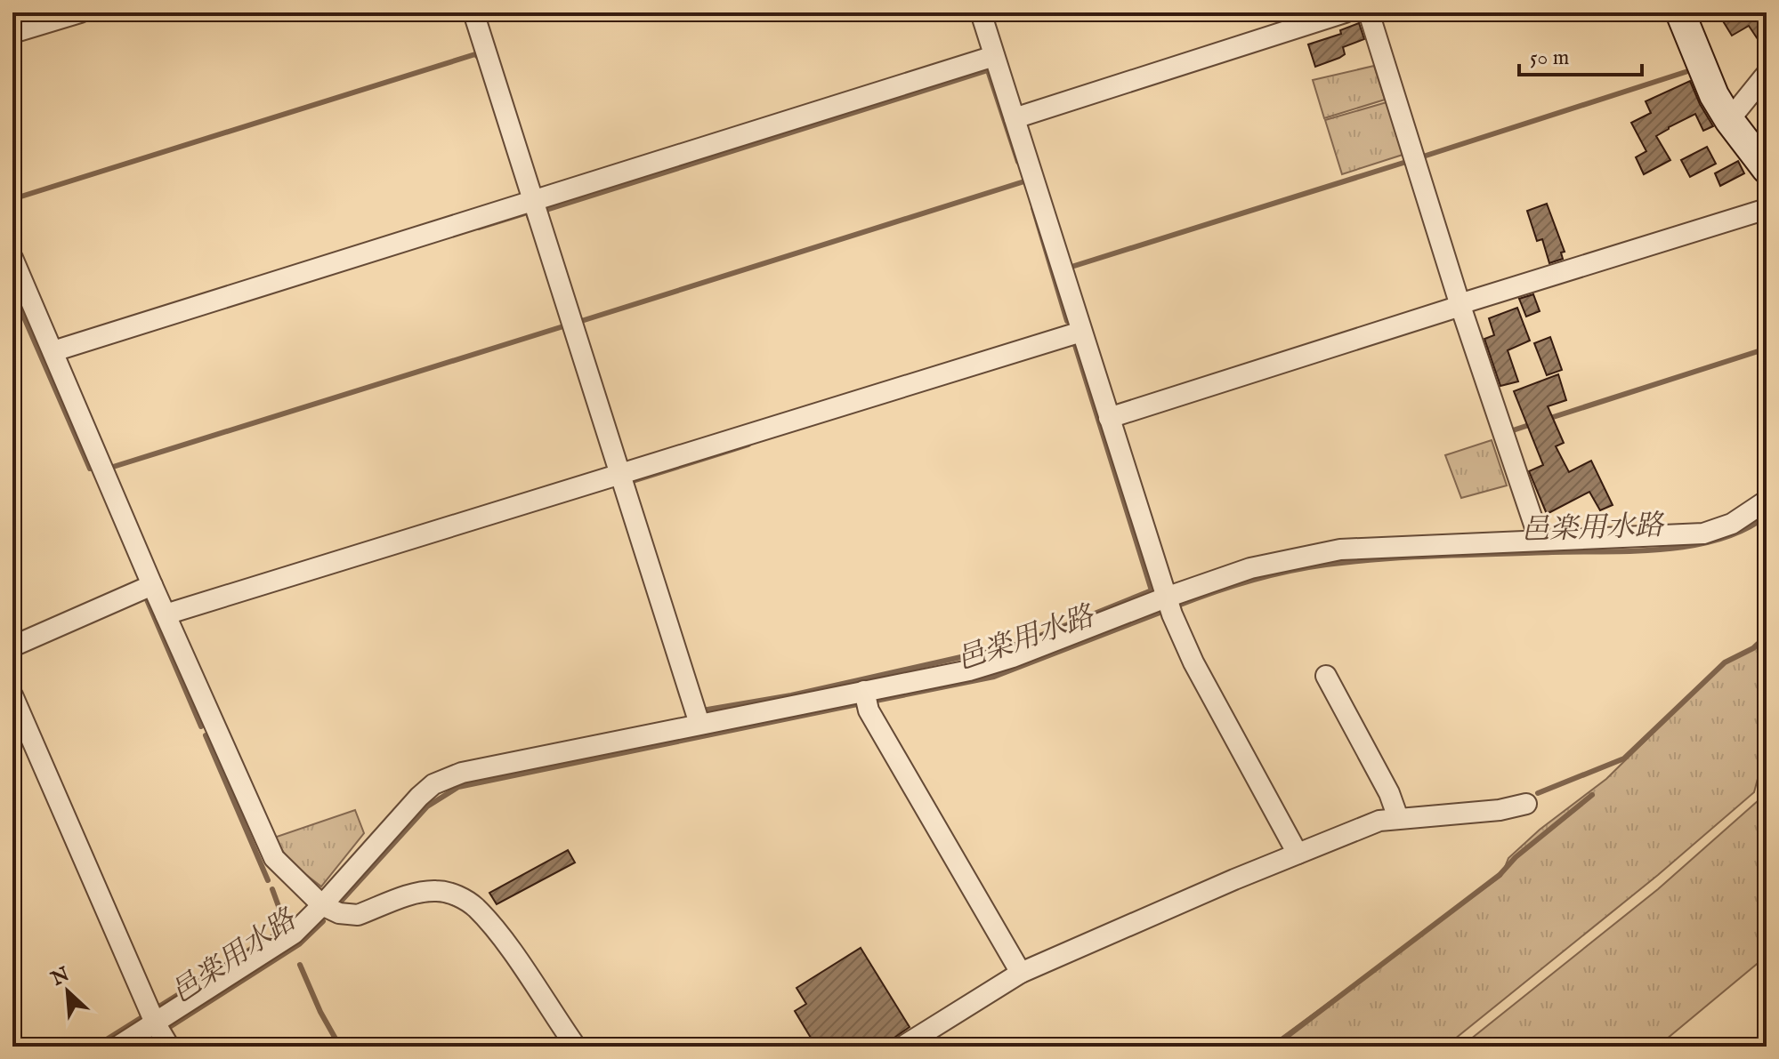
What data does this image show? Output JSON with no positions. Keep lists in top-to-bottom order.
{
  "water": ["邑楽用水路"],
  "scale_bar": "50 m",
  "north": "top left"
}
